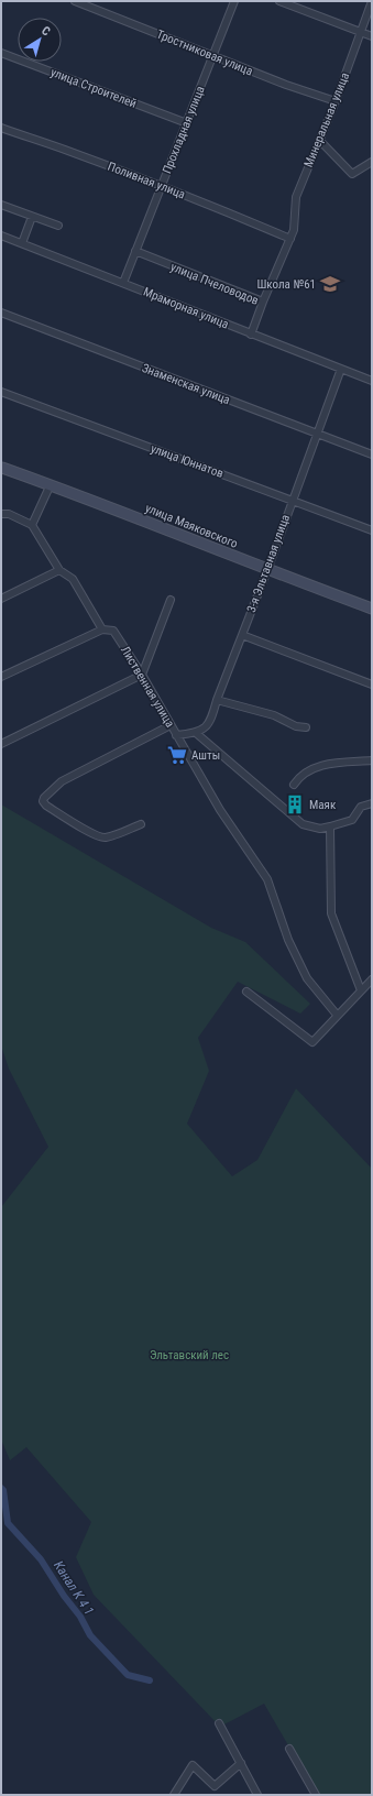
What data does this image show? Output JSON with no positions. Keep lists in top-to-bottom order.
{
  "streets": {
    "street": [
      "Тростниковая улица",
      "улица Строителей",
      "Минеральная улица",
      "Прохладная улица",
      "Поливная улица",
      "улица Пчеловодов",
      "Мраморная улица",
      "Знаменская улица",
      "улица Юннатов",
      "улица Маяковского",
      "3-я Эльтавная улица",
      "Лиственная улица"
    ]
  },
  "crossings": [
    ["Тростниковая улица", "Минеральная улица"],
    ["Тростниковая улица", "Прохладная улица"],
    ["улица Строителей", "Прохладная улица"],
    ["Минеральная улица", "Поливная улица"],
    ["Минеральная улица", "улица Пчеловодов"],
    ["Прохладная улица", "Поливная улица"],
    ["Прохладная улица", "улица Пчеловодов"],
    ["Прохладная улица", "Мраморная улица"],
    ["улица Пчеловодов", "Мраморная улица"],
    ["Мраморная улица", "3-я Эльтавная улица"],
    ["Знаменская улица", "3-я Эльтавная улица"],
    ["улица Юннатов", "3-я Эльтавная улица"],
    ["улица Маяковского", "3-я Эльтавная улица"]
  ],
  "water": ["Канал К 4 1"],
  "parks": ["Эльтавский лес"],
  "places": {
    "school or university": ["Школа №61"],
    "supermarket": ["Ашты"],
    "building": ["Маяк"]
  },
  "north": "top right"
}
